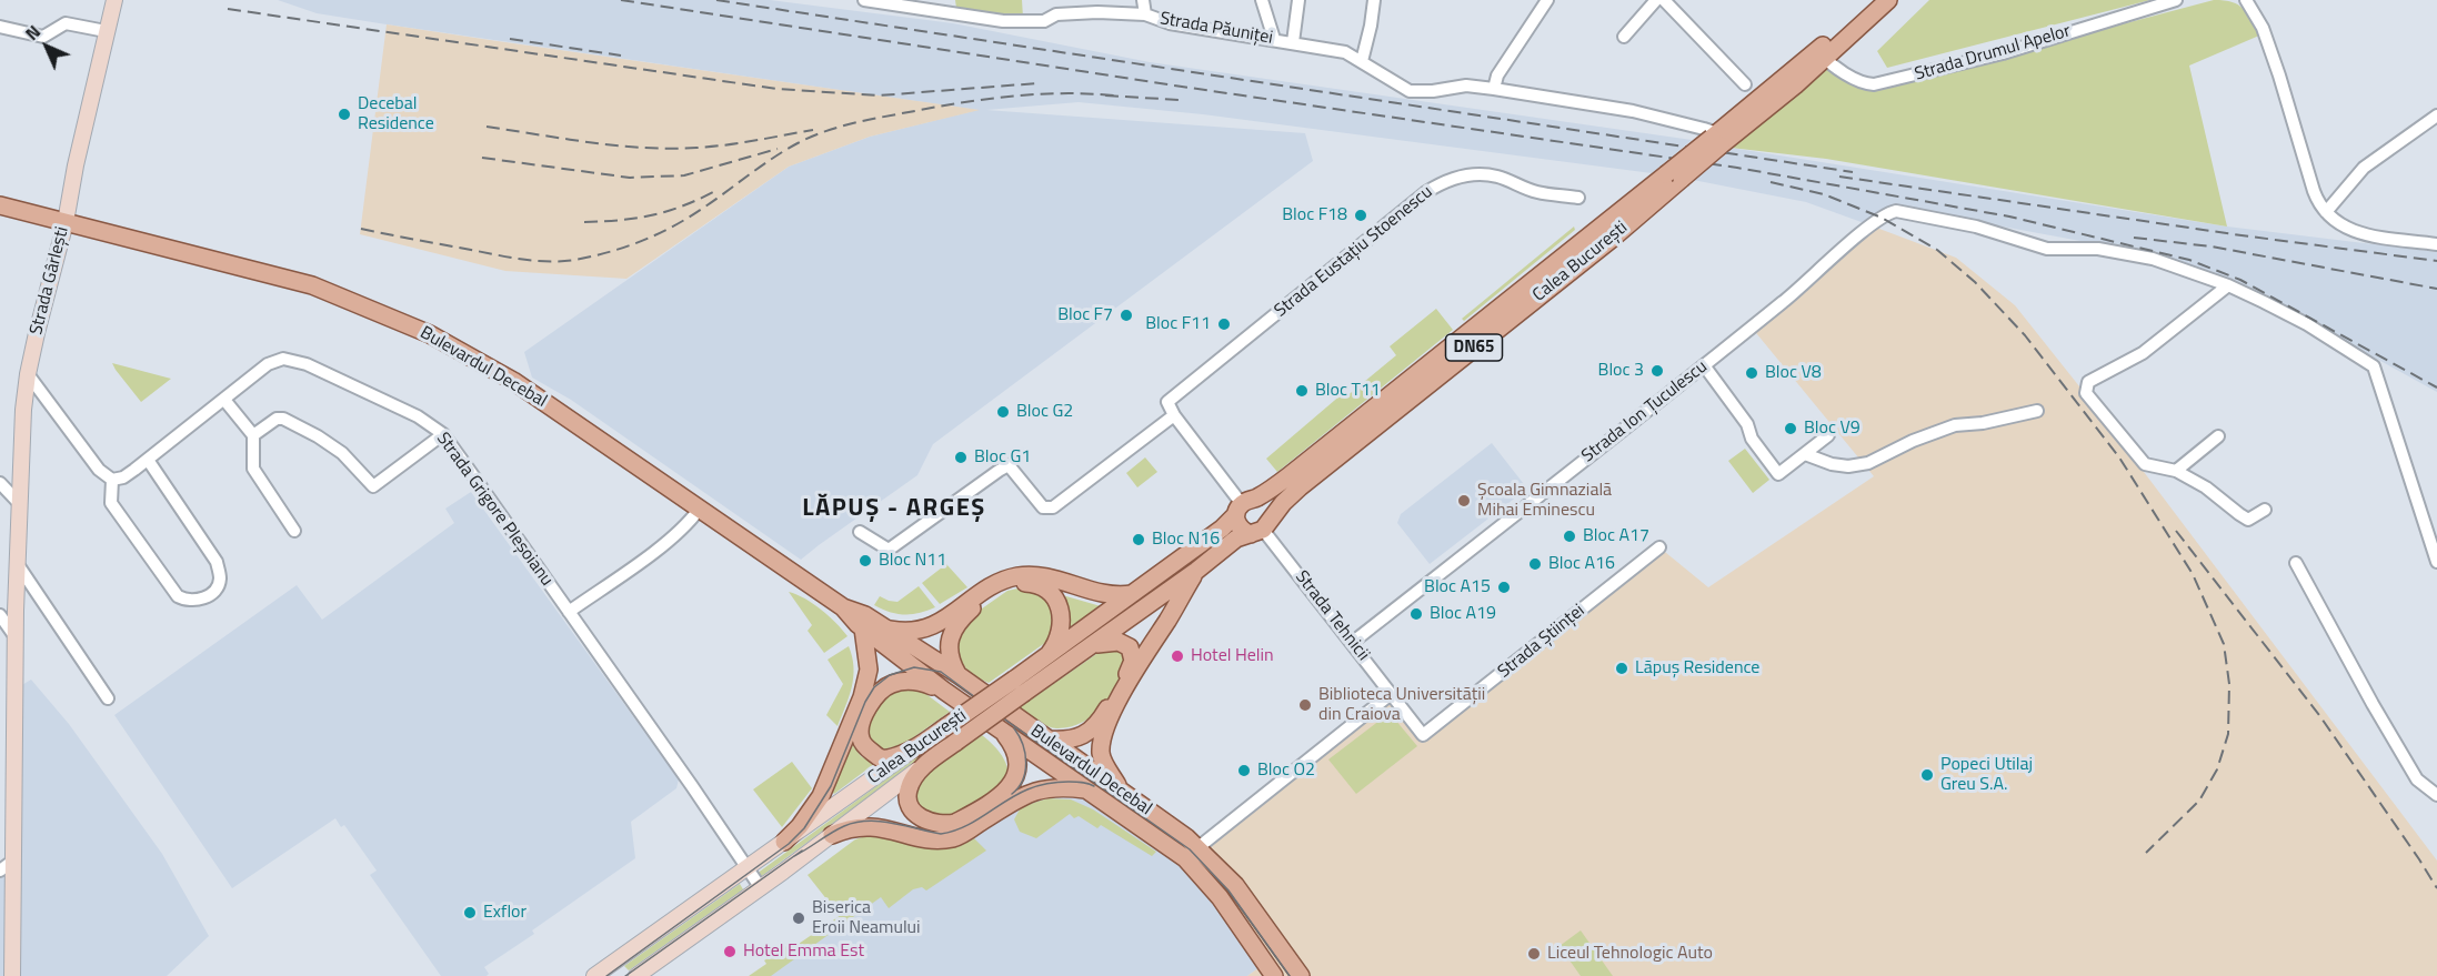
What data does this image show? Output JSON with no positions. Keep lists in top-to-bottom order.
{
  "streets": {
    "main road": ["Calea București", "DN65", "Bulevardul Decebal"],
    "street": [
      "Strada Păuniței",
      "Strada Drumul Apelor",
      "Strada Eustațiu Stoenescu",
      "Strada Gârlești",
      "Strada Ion Țuculescu",
      "Strada Grigore Pleșoianu",
      "Strada Tehnicii",
      "Strada Științei"
    ]
  },
  "crossings": [
    ["Strada Păuniței", "Calea București"],
    ["Strada Drumul Apelor", "Calea București"],
    ["Calea București", "Strada Grigore Pleșoianu"],
    ["Calea București", "Strada Tehnicii"],
    ["Strada Gârlești", "Bulevardul Decebal"],
    ["Strada Ion Țuculescu", "Strada Tehnicii"],
    ["Strada Tehnicii", "Strada Științei"]
  ],
  "districts": ["LĂPUȘ - ARGEȘ"],
  "places": [
    "Decebal Residence",
    "Bloc F18",
    "Bloc F7",
    "Bloc F11",
    "Bloc 3",
    "Bloc V8",
    "Bloc T11",
    "Bloc G2",
    "Bloc V9",
    "Bloc G1",
    "Școala Gimnazială Mihai Eminescu",
    "Bloc A17",
    "Bloc N16",
    "Bloc N11",
    "Bloc A16",
    "Bloc A15",
    "Bloc A19",
    "Hotel Helin",
    "Lăpuș Residence",
    "Biblioteca Universității din Craiova",
    "Bloc O2",
    "Popeci Utilaj Greu S.A.",
    "Exflor",
    "Biserica Eroii Neamului",
    "Hotel Emma Est",
    "Liceul Tehnologic Auto"
  ],
  "north": "top left"
}
